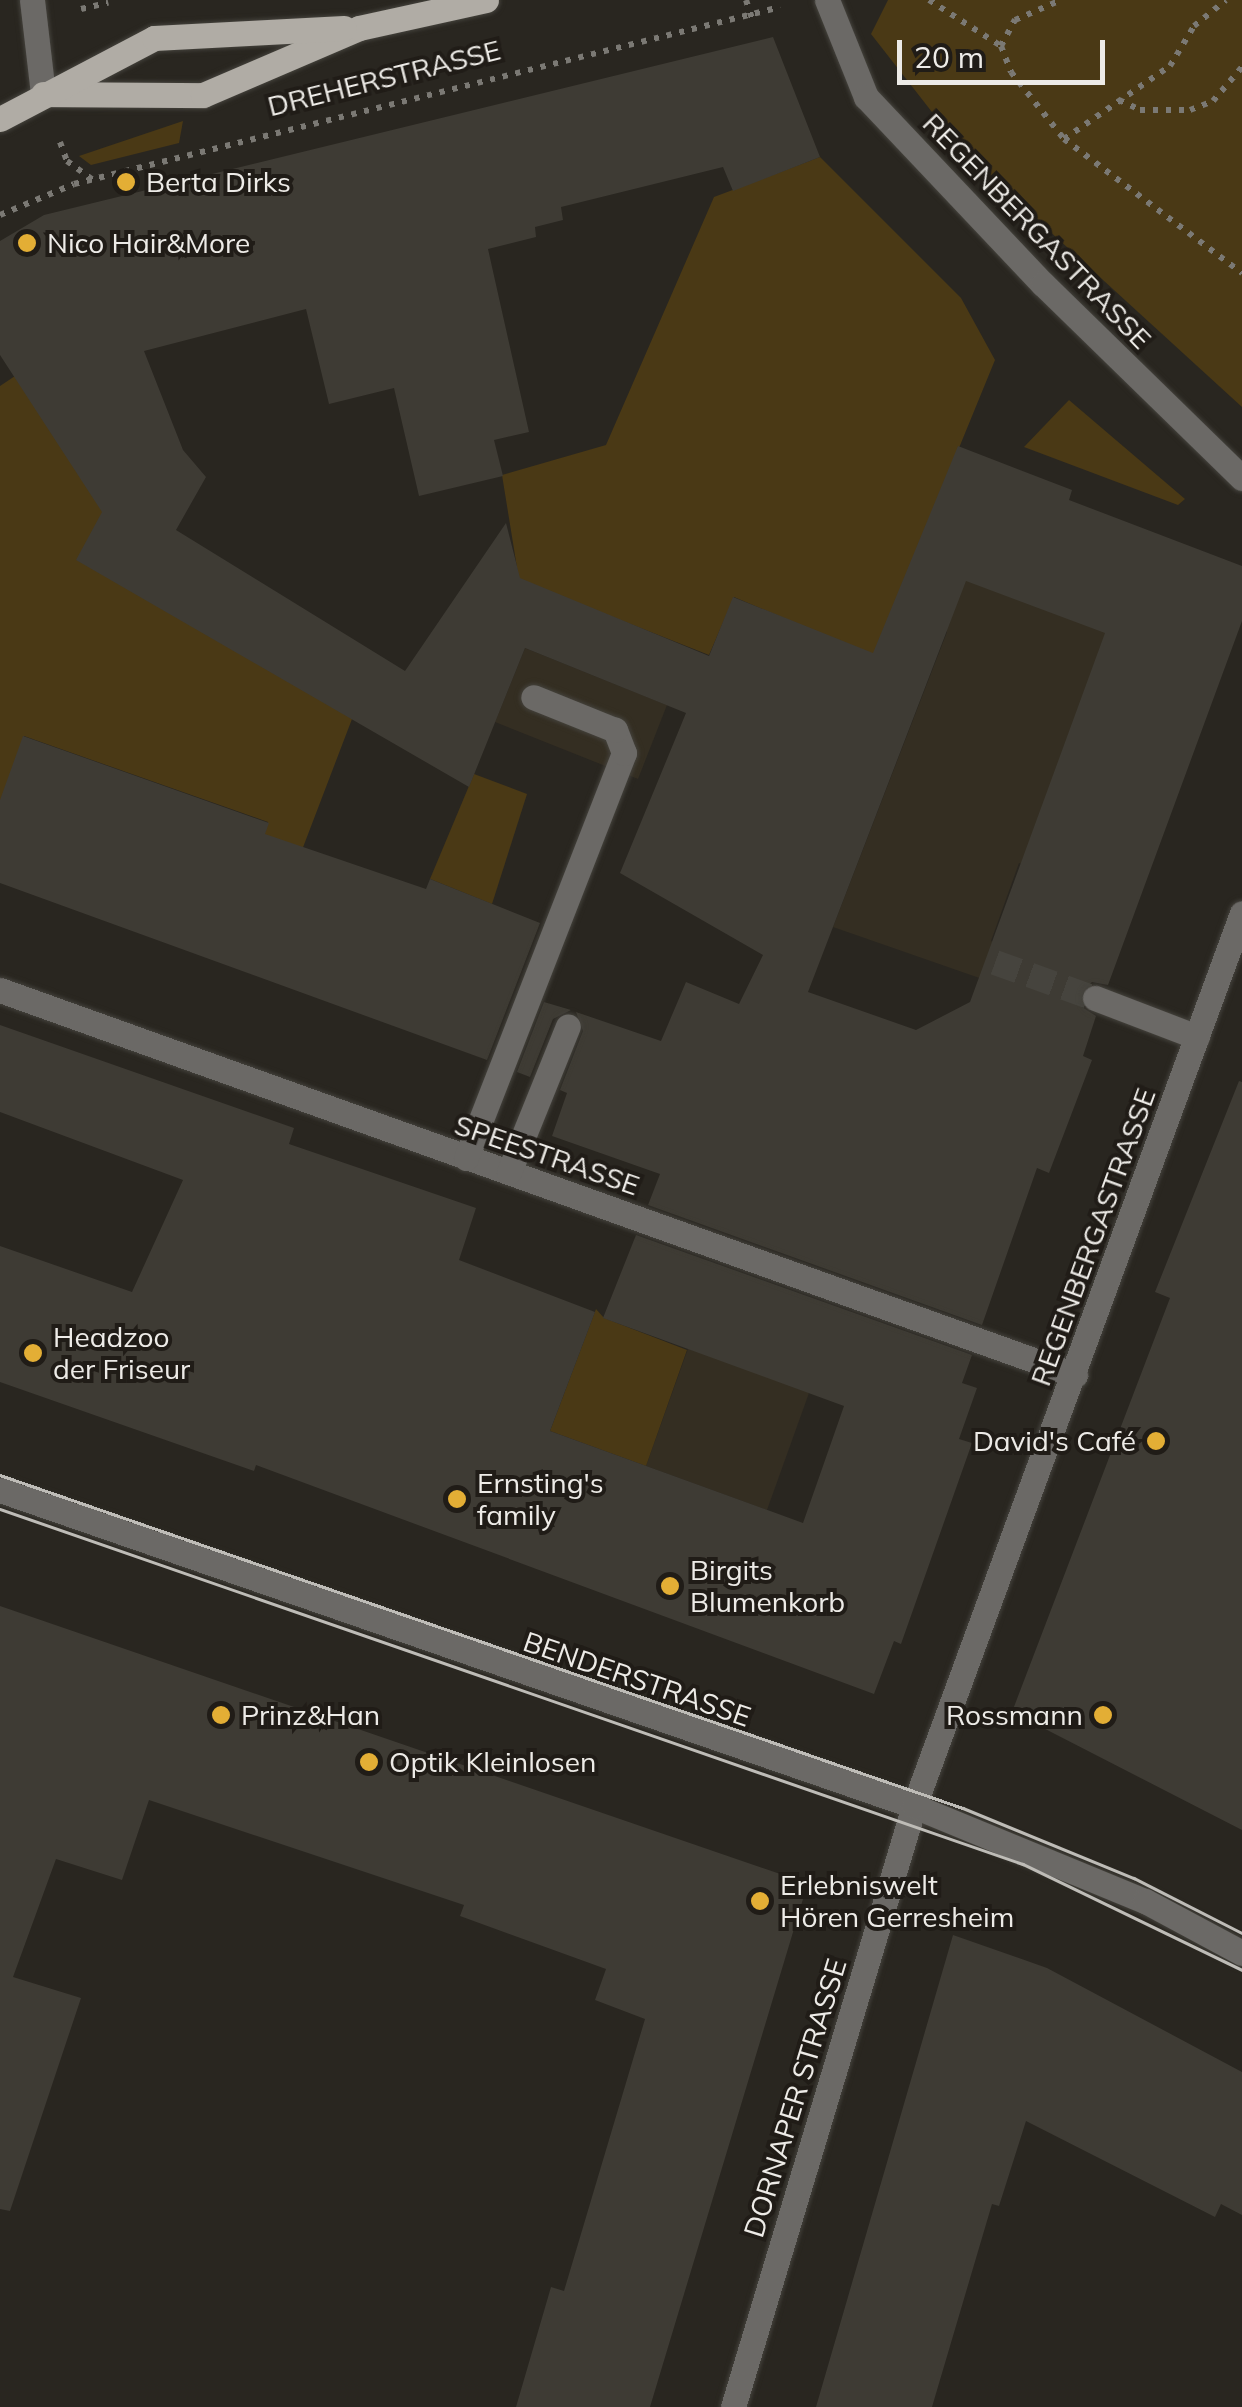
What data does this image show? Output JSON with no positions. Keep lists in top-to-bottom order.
{
  "streets": {
    "main road": ["DREHERSTRASSE"],
    "street": [
      "REGENBERGASTRASSE",
      "SPEESTRASSE",
      "BENDERSTRASSE",
      "DORNAPER STRASSE"
    ]
  },
  "crossings": [
    ["REGENBERGASTRASSE", "SPEESTRASSE"],
    ["REGENBERGASTRASSE", "BENDERSTRASSE"],
    ["REGENBERGASTRASSE", "DORNAPER STRASSE"],
    ["BENDERSTRASSE", "DORNAPER STRASSE"]
  ],
  "places": [
    "Berta Dirks",
    "Nico Hair&More",
    "Headzoo der Friseur",
    "David's Café",
    "Ernsting's family",
    "Birgits Blumenkorb",
    "Prinz&Han",
    "Rossmann",
    "Optik Kleinlosen",
    "Erlebniswelt Hören Gerresheim"
  ],
  "scale_bar": "20 m"
}
